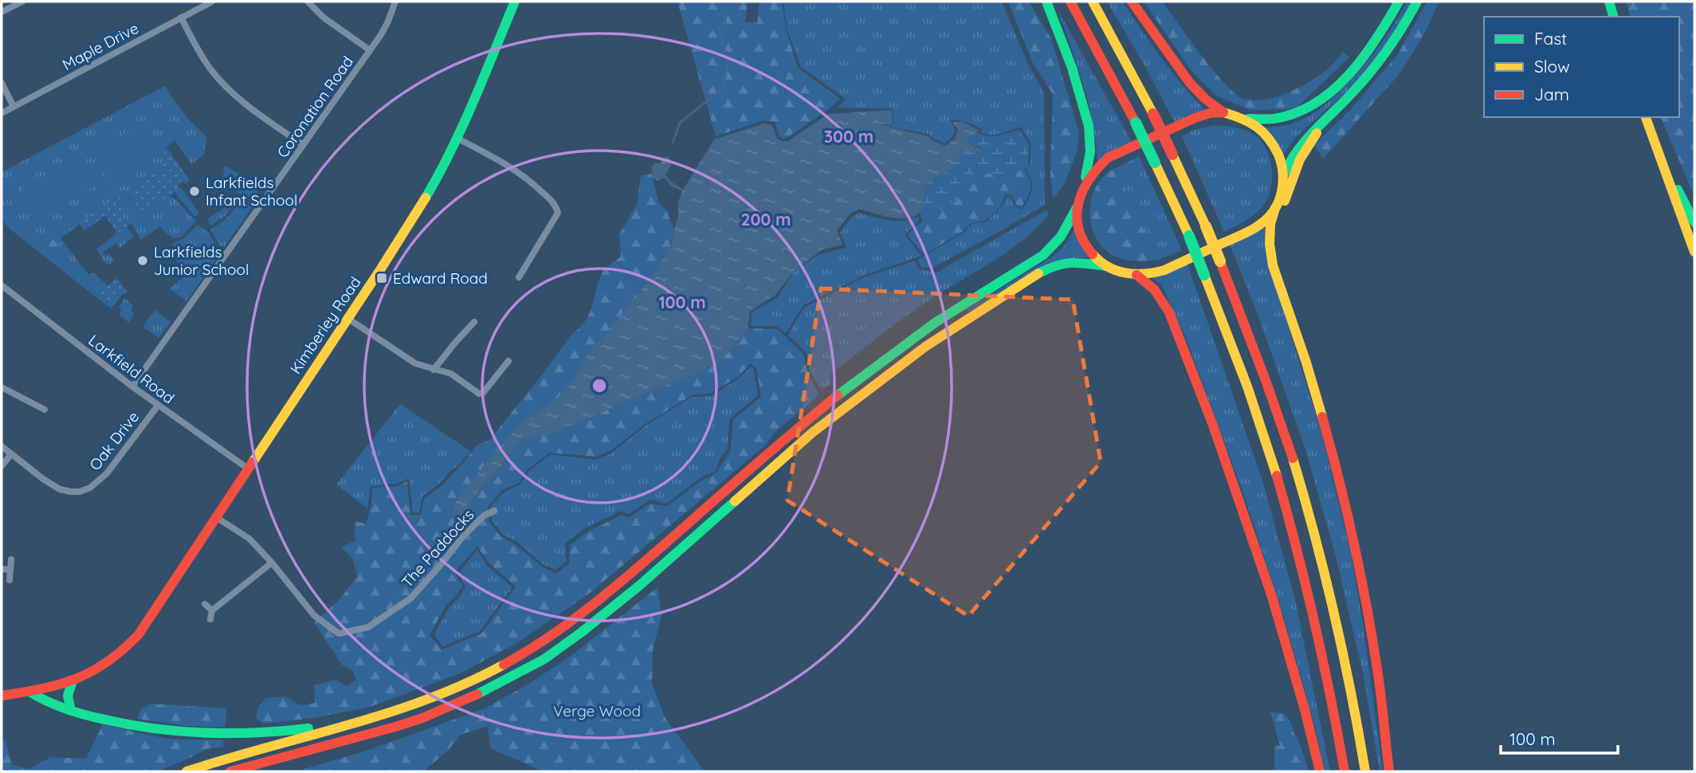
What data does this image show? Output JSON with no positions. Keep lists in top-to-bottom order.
{
  "streets": {
    "main road": ["Kimberley Road"],
    "street": [
      "Maple Drive",
      "Coronation Road",
      "Larkfield Road",
      "Oak Drive",
      "The Paddocks"
    ]
  },
  "crossings": [
    ["Coronation Road", "Larkfield Road"],
    ["Kimberley Road", "Larkfield Road"],
    ["Kimberley Road", "The Paddocks"],
    ["Larkfield Road", "Oak Drive"]
  ],
  "parks": ["Verge Wood"],
  "places": {
    "other": ["Larkfields Infant School", "Larkfields Junior School"],
    "transit": ["Edward Road"]
  },
  "legend": ["Fast", "Slow", "Jam"],
  "scale_bar": "100 m",
  "rings": ["300 m", "200 m", "100 m"]
}
